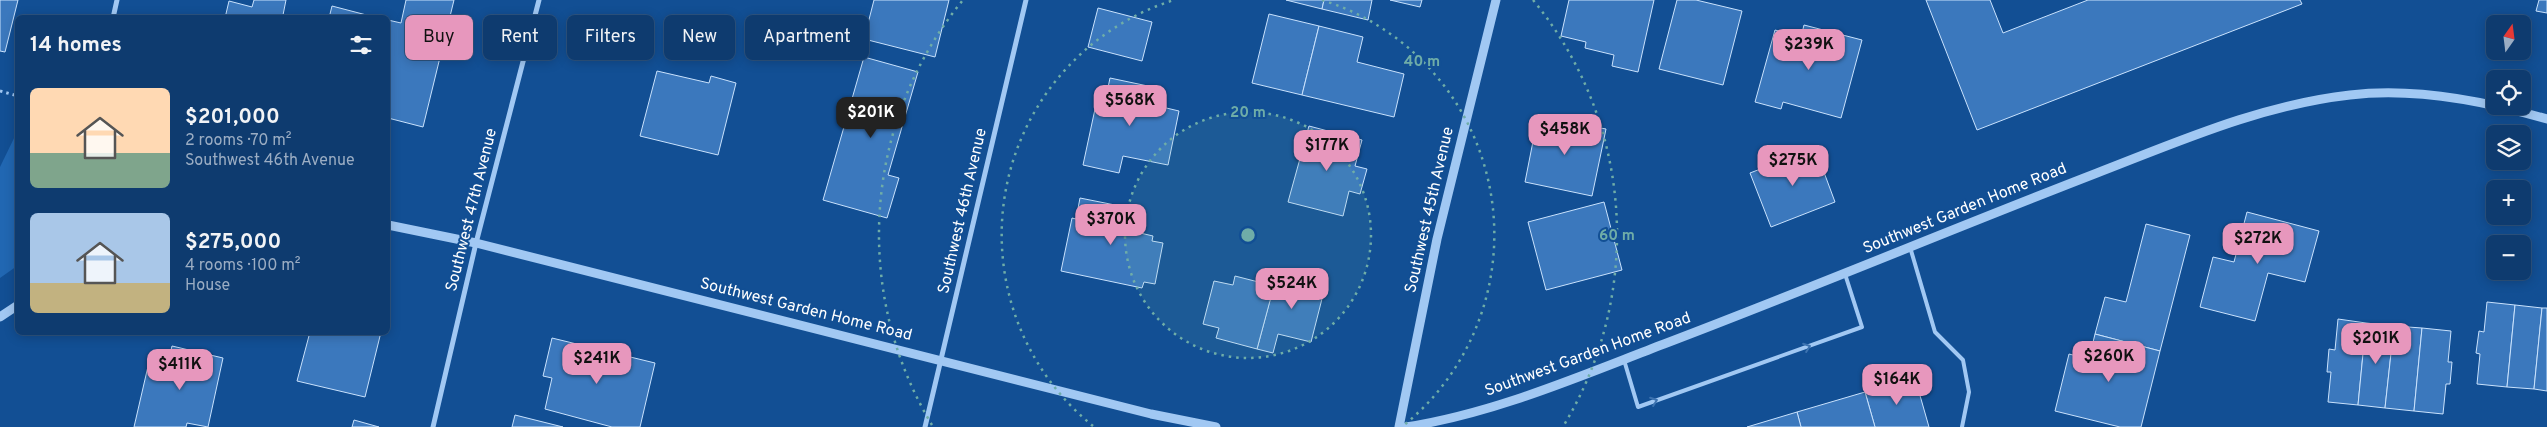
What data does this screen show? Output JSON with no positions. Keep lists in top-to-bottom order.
{
  "streets": {
    "street": [
      "Southwest Garden Home Road",
      "Southwest 47th Avenue",
      "Southwest 45th Avenue",
      "Southwest 46th Avenue"
    ]
  },
  "crossings": [
    ["Southwest Garden Home Road", "Southwest 47th Avenue"],
    ["Southwest Garden Home Road", "Southwest 46th Avenue"]
  ],
  "north": "top",
  "page": {
    "map_buttons": ["+", "−"],
    "chip": [
      "Buy",
      "Rent",
      "Filters",
      "New",
      "Apartment"
    ],
    "heading": "14 homes",
    "price": [
      "$239K",
      "$568K",
      "$201K",
      "$458K",
      "$177K",
      "$275K",
      "$370K",
      "$272K",
      "$524K",
      "$201K",
      "$260K",
      "$241K",
      "$411K",
      "$164K"
    ],
    "list": [
      {
        "name": "$201,000",
        "note": "2 rooms · 70 m² · Southwest 46th Avenue"
      },
      {
        "name": "$275,000",
        "note": "4 rooms · 100 m² · House"
      }
    ]
  },
  "rings": ["40 m", "20 m", "60 m"]
}
